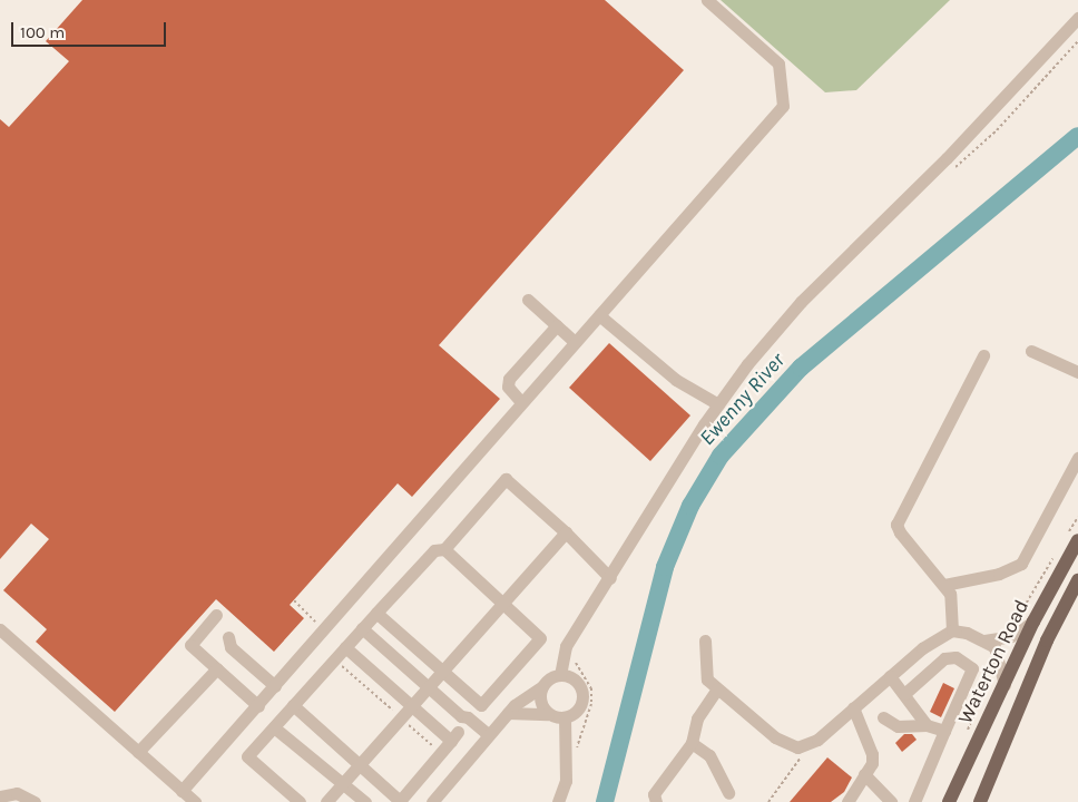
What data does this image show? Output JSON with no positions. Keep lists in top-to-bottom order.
{
  "streets": {
    "main road": ["Waterton Road"]
  },
  "water": ["Ewenny River"],
  "scale_bar": "100 m"
}
